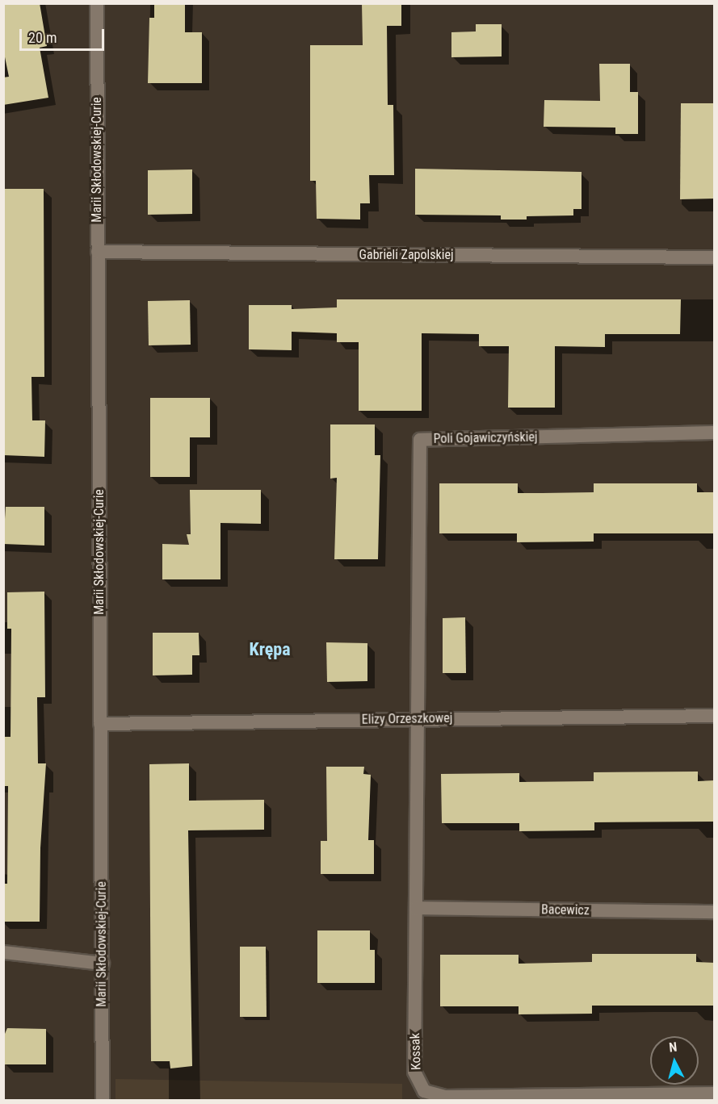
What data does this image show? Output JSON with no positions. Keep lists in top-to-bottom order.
{
  "streets": {
    "street": [
      "Marii Skłodowskiej-Curie",
      "Gabrieli Zapolskiej",
      "Poli Gojawiczyńskiej",
      "Elizy Orzeszkowej",
      "Bacewicz",
      "Kossak"
    ]
  },
  "crossings": [
    ["Marii Skłodowskiej-Curie", "Gabrieli Zapolskiej"],
    ["Marii Skłodowskiej-Curie", "Elizy Orzeszkowej"],
    ["Poli Gojawiczyńskiej", "Elizy Orzeszkowej"],
    ["Poli Gojawiczyńskiej", "Kossak"],
    ["Elizy Orzeszkowej", "Kossak"],
    ["Bacewicz", "Kossak"]
  ],
  "districts": ["Krępa"],
  "scale_bar": "20 m",
  "north": "top"
}
